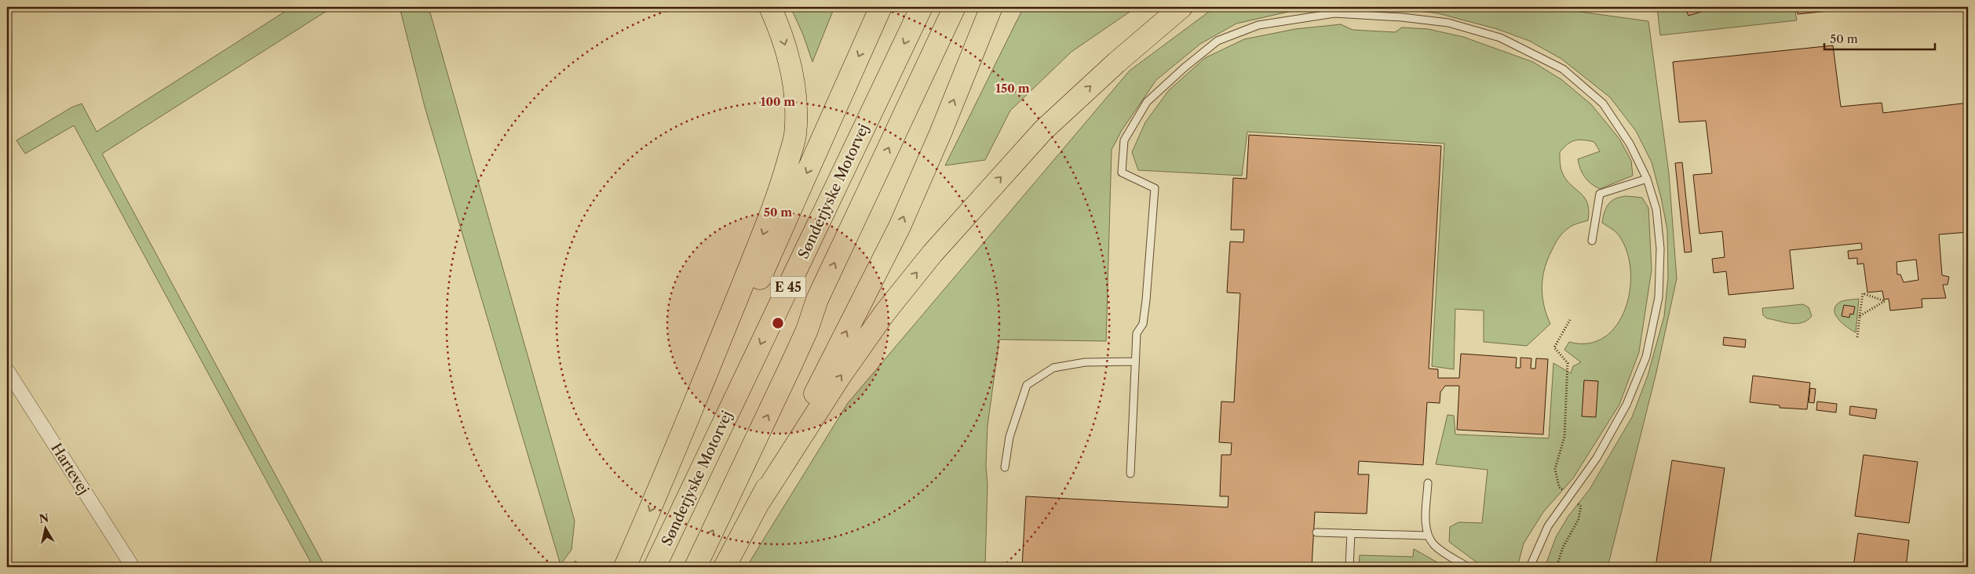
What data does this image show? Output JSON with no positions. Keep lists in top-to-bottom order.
{
  "streets": {
    "highway": ["Sønderjyske Motorvej", "E 45"],
    "street": ["Hartevej"]
  },
  "scale_bar": "50 m",
  "north": "top",
  "rings": ["150 m", "100 m", "50 m"]
}
